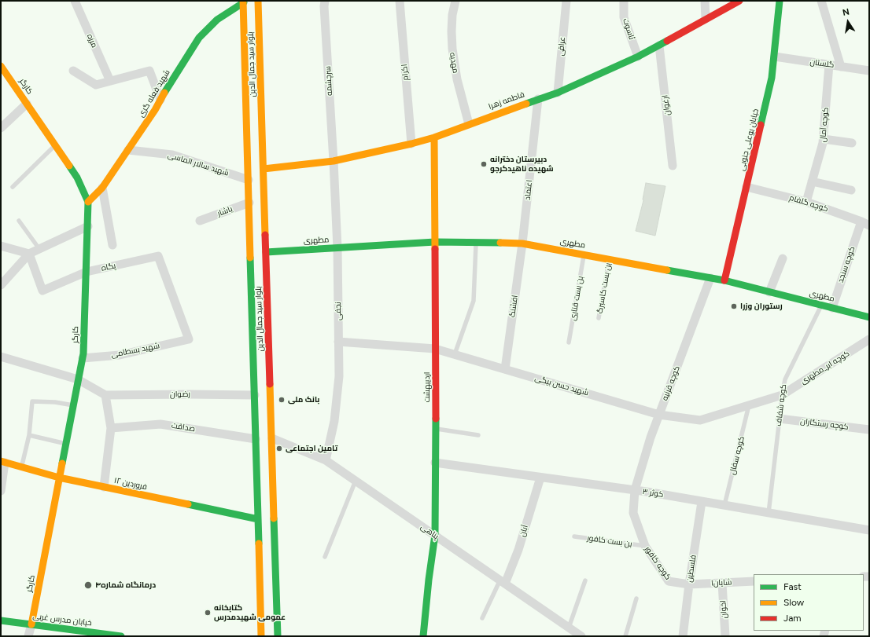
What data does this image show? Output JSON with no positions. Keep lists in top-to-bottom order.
{
  "streets": {
    "street": [
      "ئاسوت",
      "مرزه",
      "عراقی",
      "مهدیه",
      "گلستان",
      "بلوار سید جمال الدین",
      "اکرام",
      "سرچشمه",
      "کارگر",
      "شهید فعله گری",
      "فاطمه زهرا",
      "ارغوان",
      "کوچه آمال",
      "خیابان بوعلی جنوبی",
      "شهید سالار الماسی",
      "اعتماد",
      "کوچه گلفام",
      "یاشار",
      "مطهری",
      "کوچه سنجد",
      "پگاه",
      "افشنگ",
      "نجفی",
      "شهید بسطامی",
      "کوچه ابر_مطهری",
      "کوچه قرنیه",
      "شهید حسن بیگی",
      "اردیبهشت",
      "رضوان",
      "کوچه رستگاران",
      "صداقت",
      "۱۲ فروردین",
      "کوثر ۳",
      "آبان",
      "پناهی",
      "کوچه کافور",
      "فلسطین",
      "شایان۱",
      "اخوان",
      "خیابان مدرس غربی"
    ],
    "lane": [
      "بن بست کاسبرگ",
      "بن بست قناری",
      "کوچه شفاف",
      "کوچه سفال",
      "بن بست کافور"
    ]
  },
  "crossings": [
    ["ئاسوت", "فاطمه زهرا"],
    ["عراقی", "فاطمه زهرا"],
    ["مهدیه", "فاطمه زهرا"],
    ["گلستان", "کوچه آمال"],
    ["گلستان", "خیابان بوعلی جنوبی"],
    ["بلوار سید جمال الدین", "شهید فعله گری"],
    ["بلوار سید جمال الدین", "فاطمه زهرا"],
    ["بلوار سید جمال الدین", "شهید سالار الماسی"],
    ["بلوار سید جمال الدین", "یاشار"],
    ["بلوار سید جمال الدین", "مطهری"],
    ["بلوار سید جمال الدین", "رضوان"],
    ["بلوار سید جمال الدین", "صداقت"],
    ["بلوار سید جمال الدین", "۱۲ فروردین"],
    ["بلوار سید جمال الدین", "پناهی"],
    ["اکرام", "فاطمه زهرا"],
    ["سرچشمه", "فاطمه زهرا"],
    ["سرچشمه", "نجفی"],
    ["کارگر", "شهید فعله گری"],
    ["کارگر", "پگاه"],
    ["کارگر", "شهید بسطامی"],
    ["کارگر", "۱۲ فروردین"],
    ["کارگر", "خیابان مدرس غربی"],
    ["شهید فعله گری", "شهید سالار الماسی"],
    ["فاطمه زهرا", "ارغوان"],
    ["فاطمه زهرا", "اعتماد"],
    ["فاطمه زهرا", "نجفی"],
    ["فاطمه زهرا", "اردیبهشت"],
    ["کوچه آمال", "کوچه گلفام"],
    ["خیابان بوعلی جنوبی", "کوچه گلفام"],
    ["خیابان بوعلی جنوبی", "مطهری"],
    ["اعتماد", "مطهری"],
    ["اعتماد", "افشنگ"],
    ["کوچه گلفام", "کوچه سنجد"],
    ["مطهری", "کوچه سنجد"],
    ["مطهری", "بن بست کاسبرگ"],
    ["مطهری", "بن بست قناری"],
    ["مطهری", "افشنگ"],
    ["مطهری", "نجفی"],
    ["مطهری", "کوچه قرنیه"],
    ["مطهری", "اردیبهشت"],
    ["مطهری", "کوچه شفاف"],
    ["پگاه", "شهید بسطامی"],
    ["افشنگ", "شهید حسن بیگی"],
    ["نجفی", "شهید حسن بیگی"],
    ["نجفی", "پناهی"],
    ["کوچه ابر_مطهری", "شهید حسن بیگی"],
    ["کوچه ابر_مطهری", "کوچه شفاف"],
    ["کوچه قرنیه", "شهید حسن بیگی"],
    ["کوچه قرنیه", "کوثر ۳"],
    ["کوچه قرنیه", "کوچه کافور"],
    ["شهید حسن بیگی", "اردیبهشت"],
    ["شهید حسن بیگی", "کوچه شفاف"],
    ["شهید حسن بیگی", "کوچه سفال"],
    ["اردیبهشت", "کوثر ۳"],
    ["اردیبهشت", "پناهی"],
    ["کوچه شفاف", "کوچه رستگاران"],
    ["کوچه شفاف", "کوثر ۳"],
    ["کوچه سفال", "کوثر ۳"],
    ["کوثر ۳", "آبان"],
    ["کوثر ۳", "کوچه کافور"],
    ["کوثر ۳", "فلسطین"],
    ["آبان", "پناهی"],
    ["بن بست کافور", "کوچه کافور"],
    ["کوچه کافور", "فلسطین"],
    ["کوچه کافور", "شایان۱"],
    ["فلسطین", "شایان۱"],
    ["شایان۱", "اخوان"]
  ],
  "places": [
    "دبیرستان دخترانه شهیده ناهیدکرجو",
    "رستوران وزرا",
    "بانک ملی",
    "تامین اجتماعی",
    "درمانگاه شماره۴",
    "کتابخانه عمومی شهیدمدرس"
  ],
  "legend": ["Fast", "Slow", "Jam"],
  "north": "top"
}
